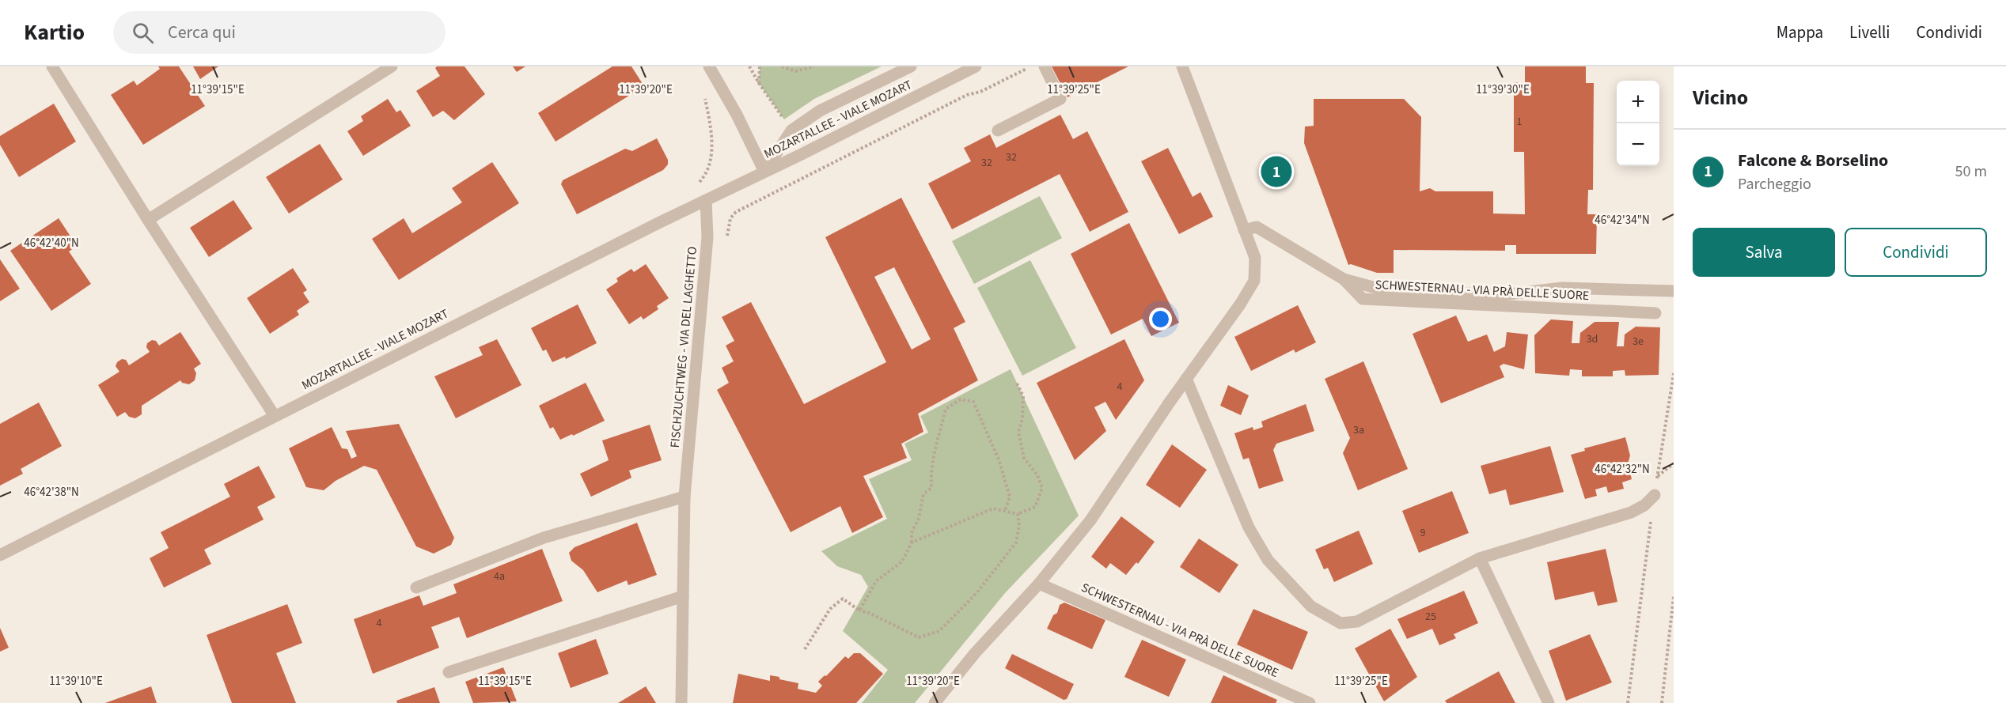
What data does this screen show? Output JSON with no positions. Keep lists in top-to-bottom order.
{
  "streets": {
    "street": ["MOZARTALLEE - VIALE MOZART", "SCHWESTERNAU - VIA PRÀ DELLE SUORE", "FISCHZUCHTWEG - VIA DEL LAGHETTO"]
  },
  "crossings": [
    ["MOZARTALLEE - VIALE MOZART", "FISCHZUCHTWEG - VIA DEL LAGHETTO"]
  ],
  "house_numbers": [
    "1",
    "32",
    "32",
    "3d",
    "3e",
    "4",
    "3a",
    "9",
    "4a",
    "25",
    "4"
  ],
  "page": {
    "header": "Kartio",
    "search": "Cerca qui",
    "nav": ["Mappa", "Livelli", "Condividi"],
    "heading": "Vicino",
    "map_buttons": ["+", "−"],
    "list": [
      {
        "mark": "1",
        "name": "Falcone & Borselino",
        "note": "Parcheggio",
        "value": "50 m"
      }
    ],
    "pins": "1",
    "buttons": ["Salva", "Condividi"]
  },
  "coordinates": [
    "11°39'15\"E",
    "11°39'20\"E",
    "11°39'25\"E",
    "11°39'30\"E",
    "46°42'34\"N",
    "46°42'40\"N",
    "46°42'32\"N",
    "46°42'38\"N",
    "11°39'10\"E"
  ]
}
